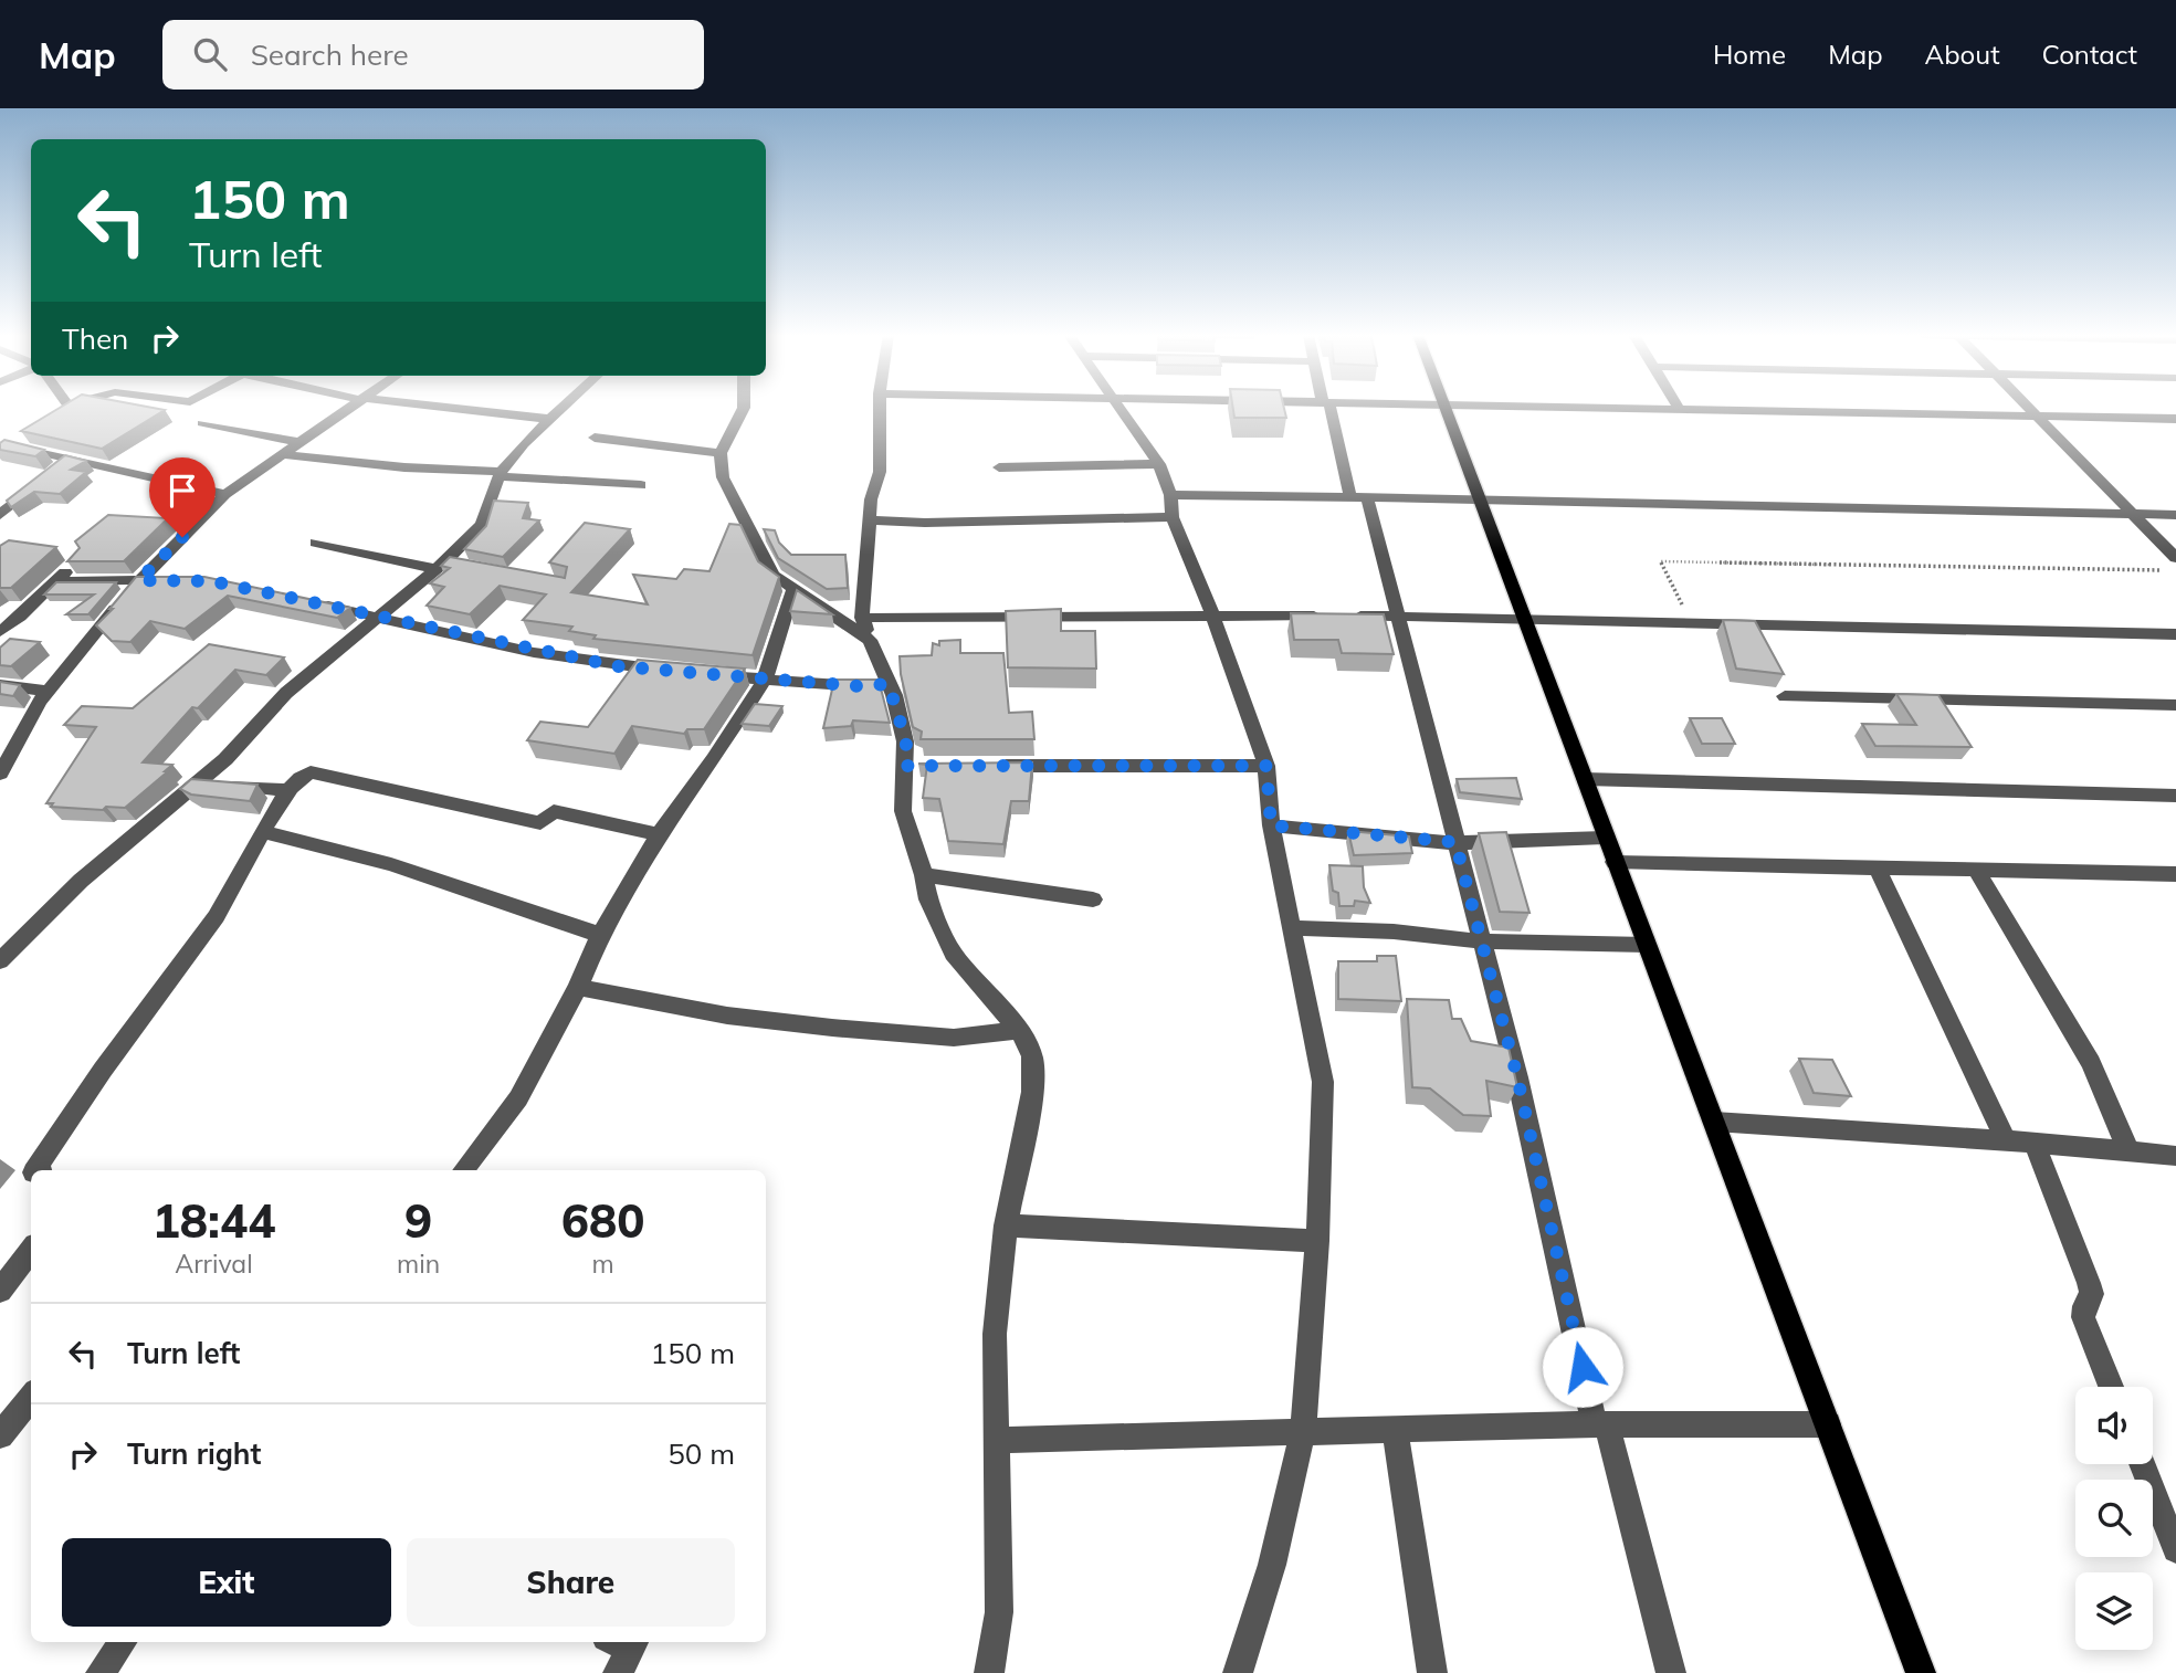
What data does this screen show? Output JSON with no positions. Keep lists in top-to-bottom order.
{
  "page": {
    "header": "Map",
    "search": "Search here",
    "nav": [
      "Home",
      "Map",
      "About",
      "Contact"
    ],
    "turn": ["150 m", "Turn left"],
    "then": "Then",
    "eta": [
      "18:44",
      "Arrival",
      "9",
      "min",
      "680",
      "m"
    ],
    "list": [
      {
        "name": "Turn left",
        "value": "150 m"
      },
      {
        "name": "Turn right",
        "value": "50 m"
      }
    ],
    "buttons": ["Exit", "Share"]
  }
}
